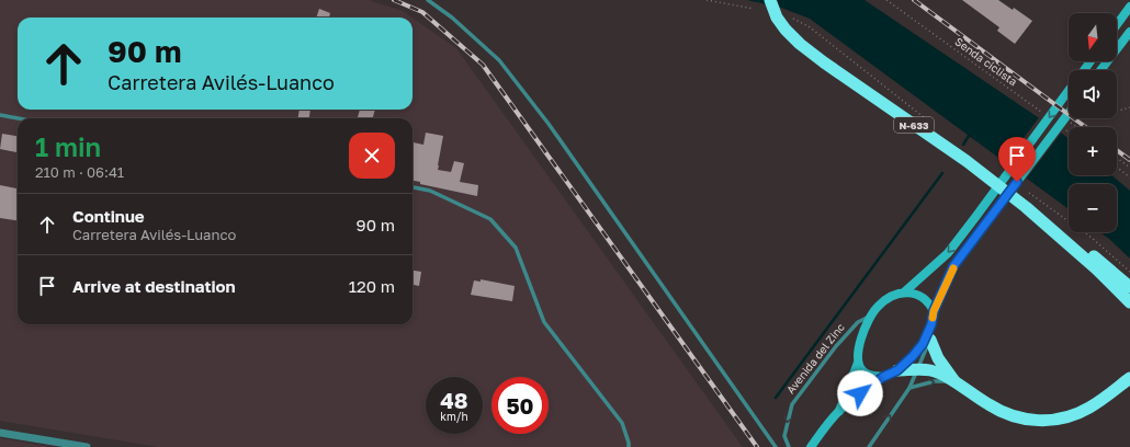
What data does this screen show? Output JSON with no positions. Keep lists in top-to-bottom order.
{
  "streets": {
    "highway": ["N-633"],
    "lane": ["Avenida del Zinc"],
    "path": ["Senda ciclista"]
  },
  "one_way": ["Avenida del Zinc"],
  "north": "bottom",
  "page": {
    "map_buttons": ["+", "−"],
    "turn": ["90 m", "Carretera Avilés-Luanco"],
    "heading": ["1 min", "210 m · 06:41"],
    "list": [
      {
        "name": "Continue",
        "note": "Carretera Avilés-Luanco",
        "value": "90 m"
      },
      {
        "name": "Arrive at destination",
        "value": "120 m"
      }
    ],
    "speed": "48 km/h",
    "limit": "50"
  }
}
